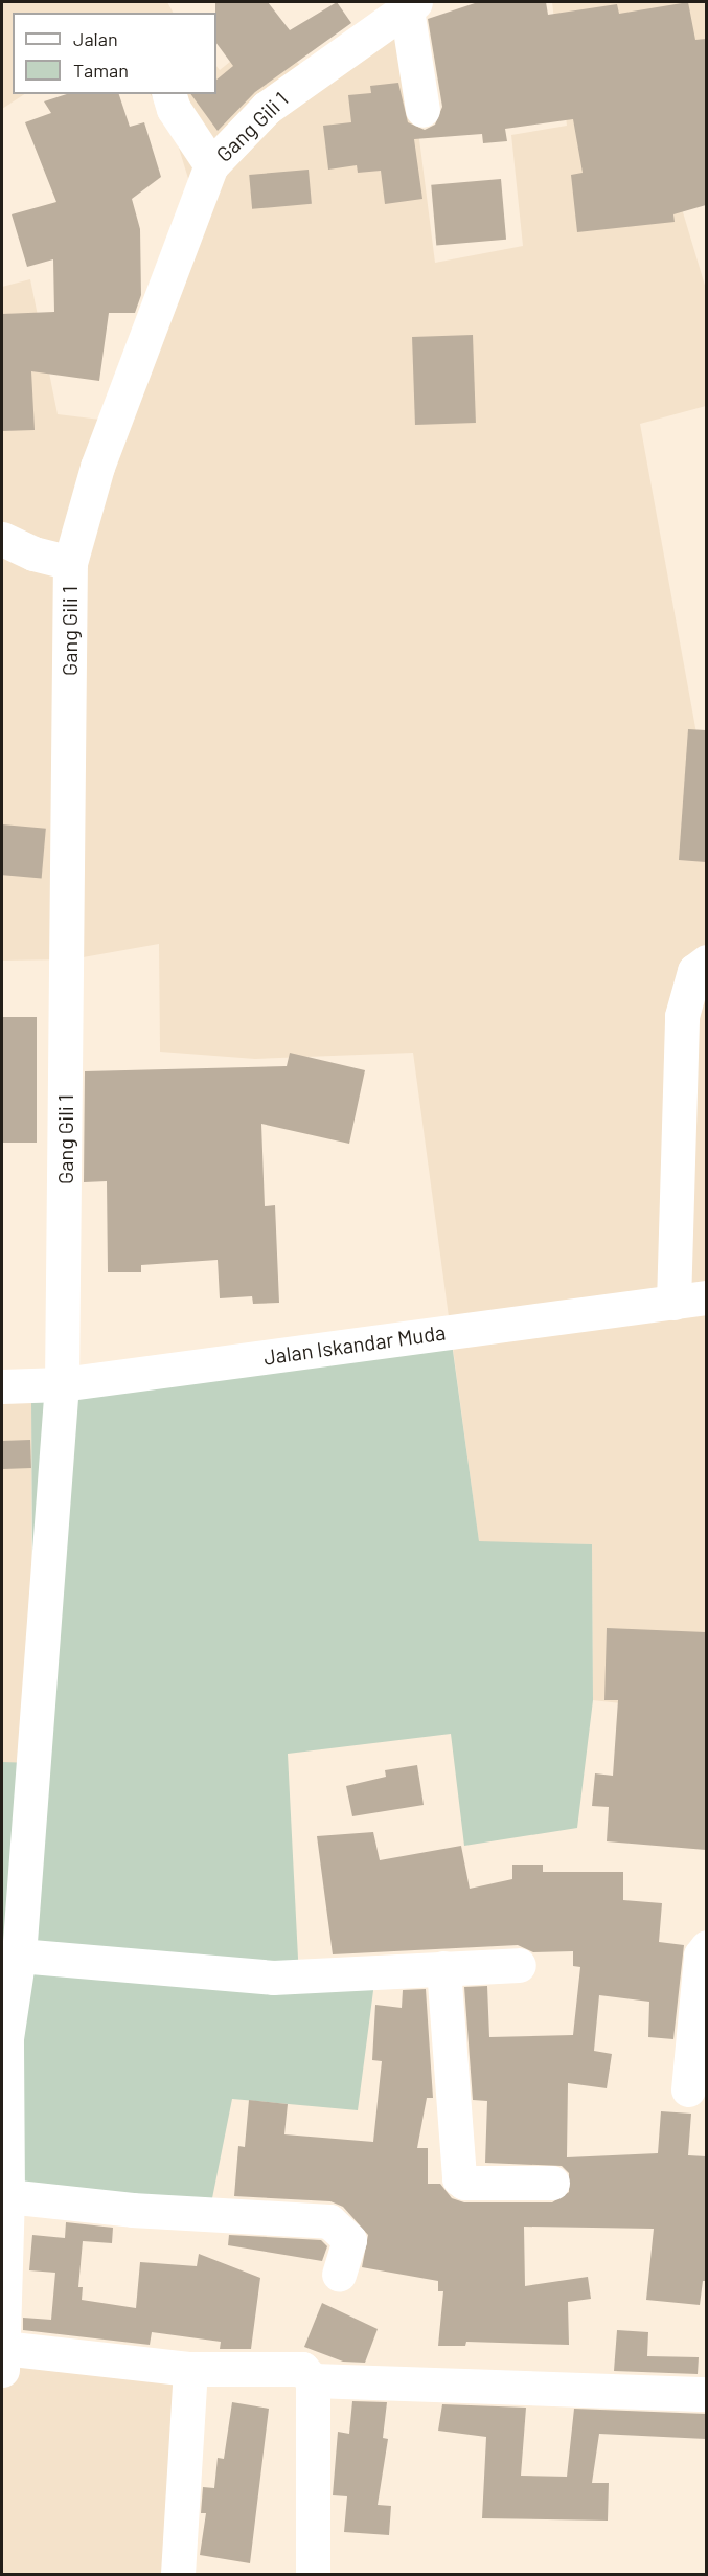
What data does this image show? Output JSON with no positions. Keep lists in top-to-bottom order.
{
  "streets": {
    "street": ["Gang Gili 1", "Jalan Iskandar Muda"]
  },
  "crossings": [
    ["Gang Gili 1", "Jalan Iskandar Muda"]
  ],
  "legend": ["Jalan", "Taman"]
}
